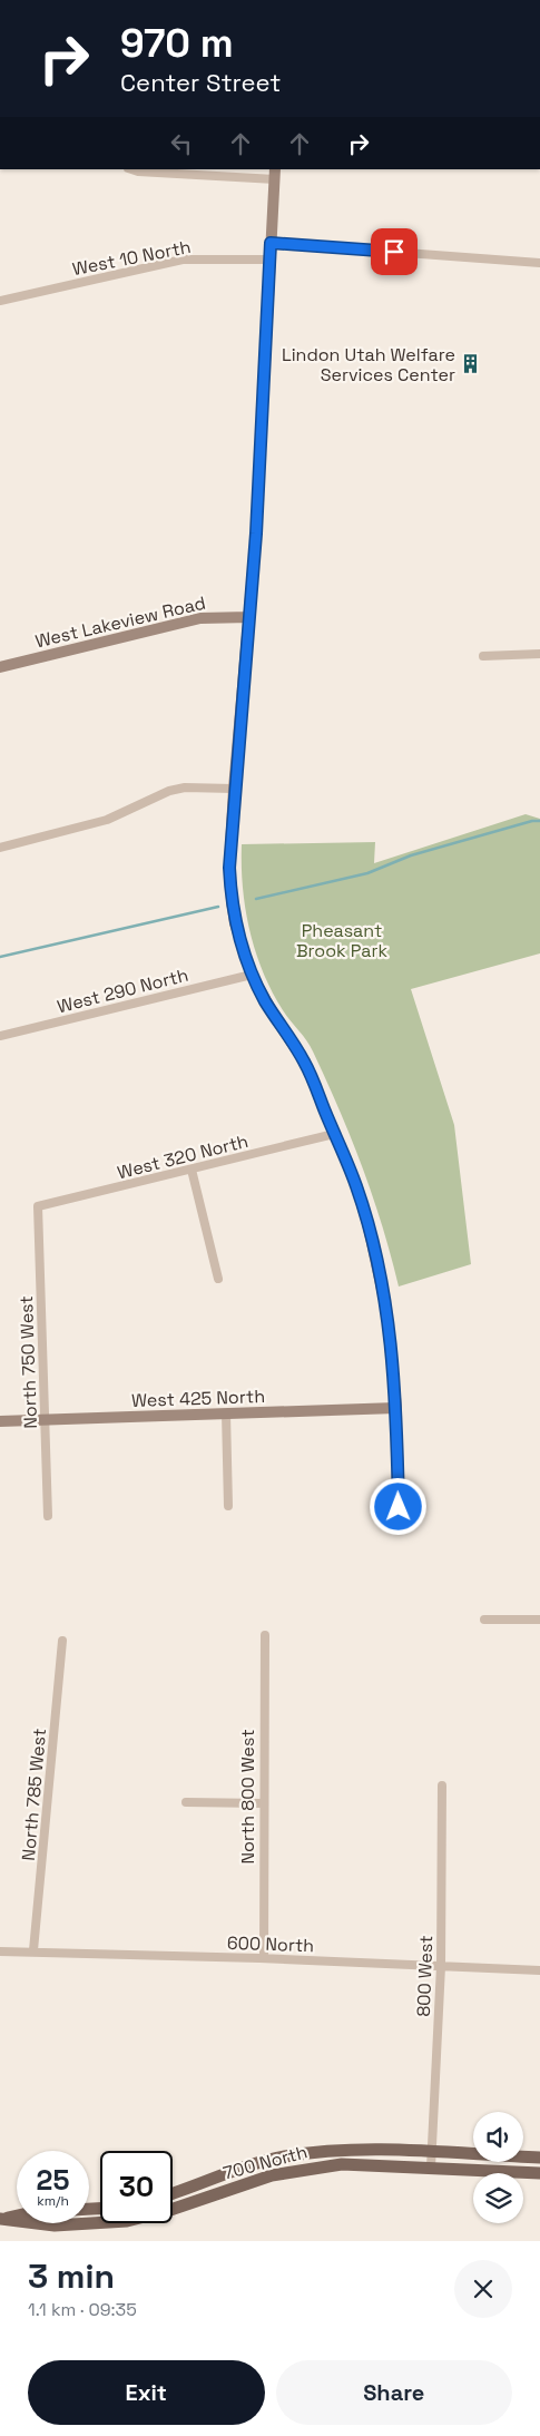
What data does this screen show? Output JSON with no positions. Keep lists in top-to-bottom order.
{
  "streets": {
    "main road": ["700 North"],
    "street": [
      "West 10 North",
      "West Lakeview Road",
      "West 290 North",
      "West 320 North",
      "North 750 West",
      "West 425 North",
      "North 785 West",
      "North 800 West",
      "600 North",
      "800 West"
    ]
  },
  "crossings": [
    ["West 320 North", "North 750 West"],
    ["North 750 West", "West 425 North"],
    ["North 785 West", "600 North"],
    ["North 800 West", "600 North"],
    ["600 North", "800 West"],
    ["800 West", "700 North"]
  ],
  "parks": ["Pheasant Brook Park"],
  "places": {
    "building": ["Lindon Utah Welfare Services Center"]
  },
  "page": {
    "turn": ["970 m", "Center Street"],
    "speed": "25 km/h",
    "limit": "30",
    "heading": ["3 min", "1.1 km · 09:35"],
    "buttons": ["Exit", "Share"]
  }
}
